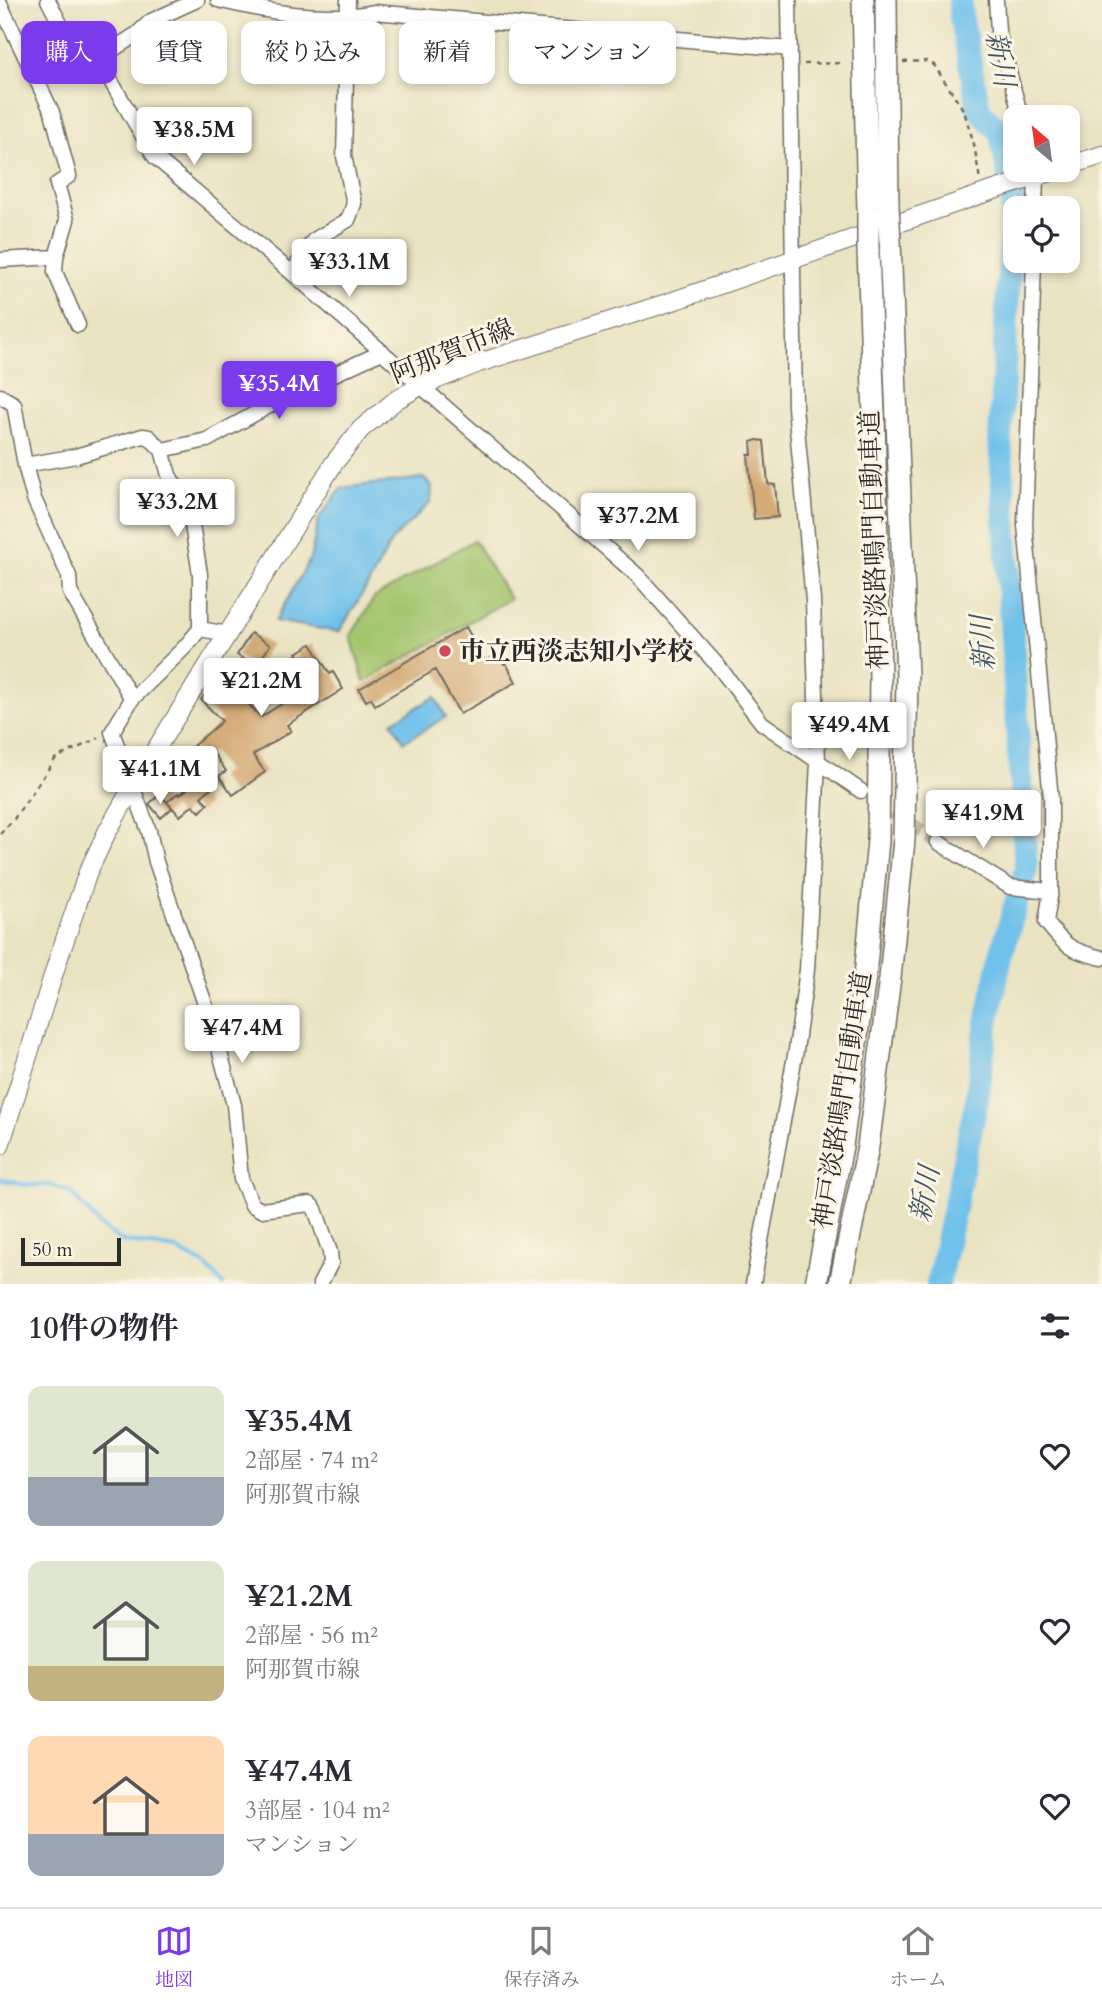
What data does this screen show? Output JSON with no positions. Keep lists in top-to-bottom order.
{
  "streets": {
    "highway": ["神戸淡路鳴門自動車道"],
    "main road": ["阿那賀市線"]
  },
  "water": ["新川"],
  "places": ["市立西淡志知小学校"],
  "scale_bar": "50 m",
  "north": "top left",
  "page": {
    "chip": [
      "購入",
      "賃貸",
      "絞り込み",
      "新着",
      "マンション"
    ],
    "price": [
      "¥38.5M",
      "¥33.1M",
      "¥35.4M",
      "¥33.2M",
      "¥37.2M",
      "¥21.2M",
      "¥49.4M",
      "¥41.1M",
      "¥41.9M",
      "¥47.4M"
    ],
    "scale": "50 m",
    "heading": "10件の物件",
    "list": [
      {
        "name": "¥35.4M",
        "note": "2部屋 · 74 m² · 阿那賀市線"
      },
      {
        "name": "¥21.2M",
        "note": "2部屋 · 56 m² · 阿那賀市線"
      },
      {
        "name": "¥47.4M",
        "note": "3部屋 · 104 m² · マンション"
      }
    ],
    "tabs": ["地図", "保存済み", "ホーム"]
  }
}
